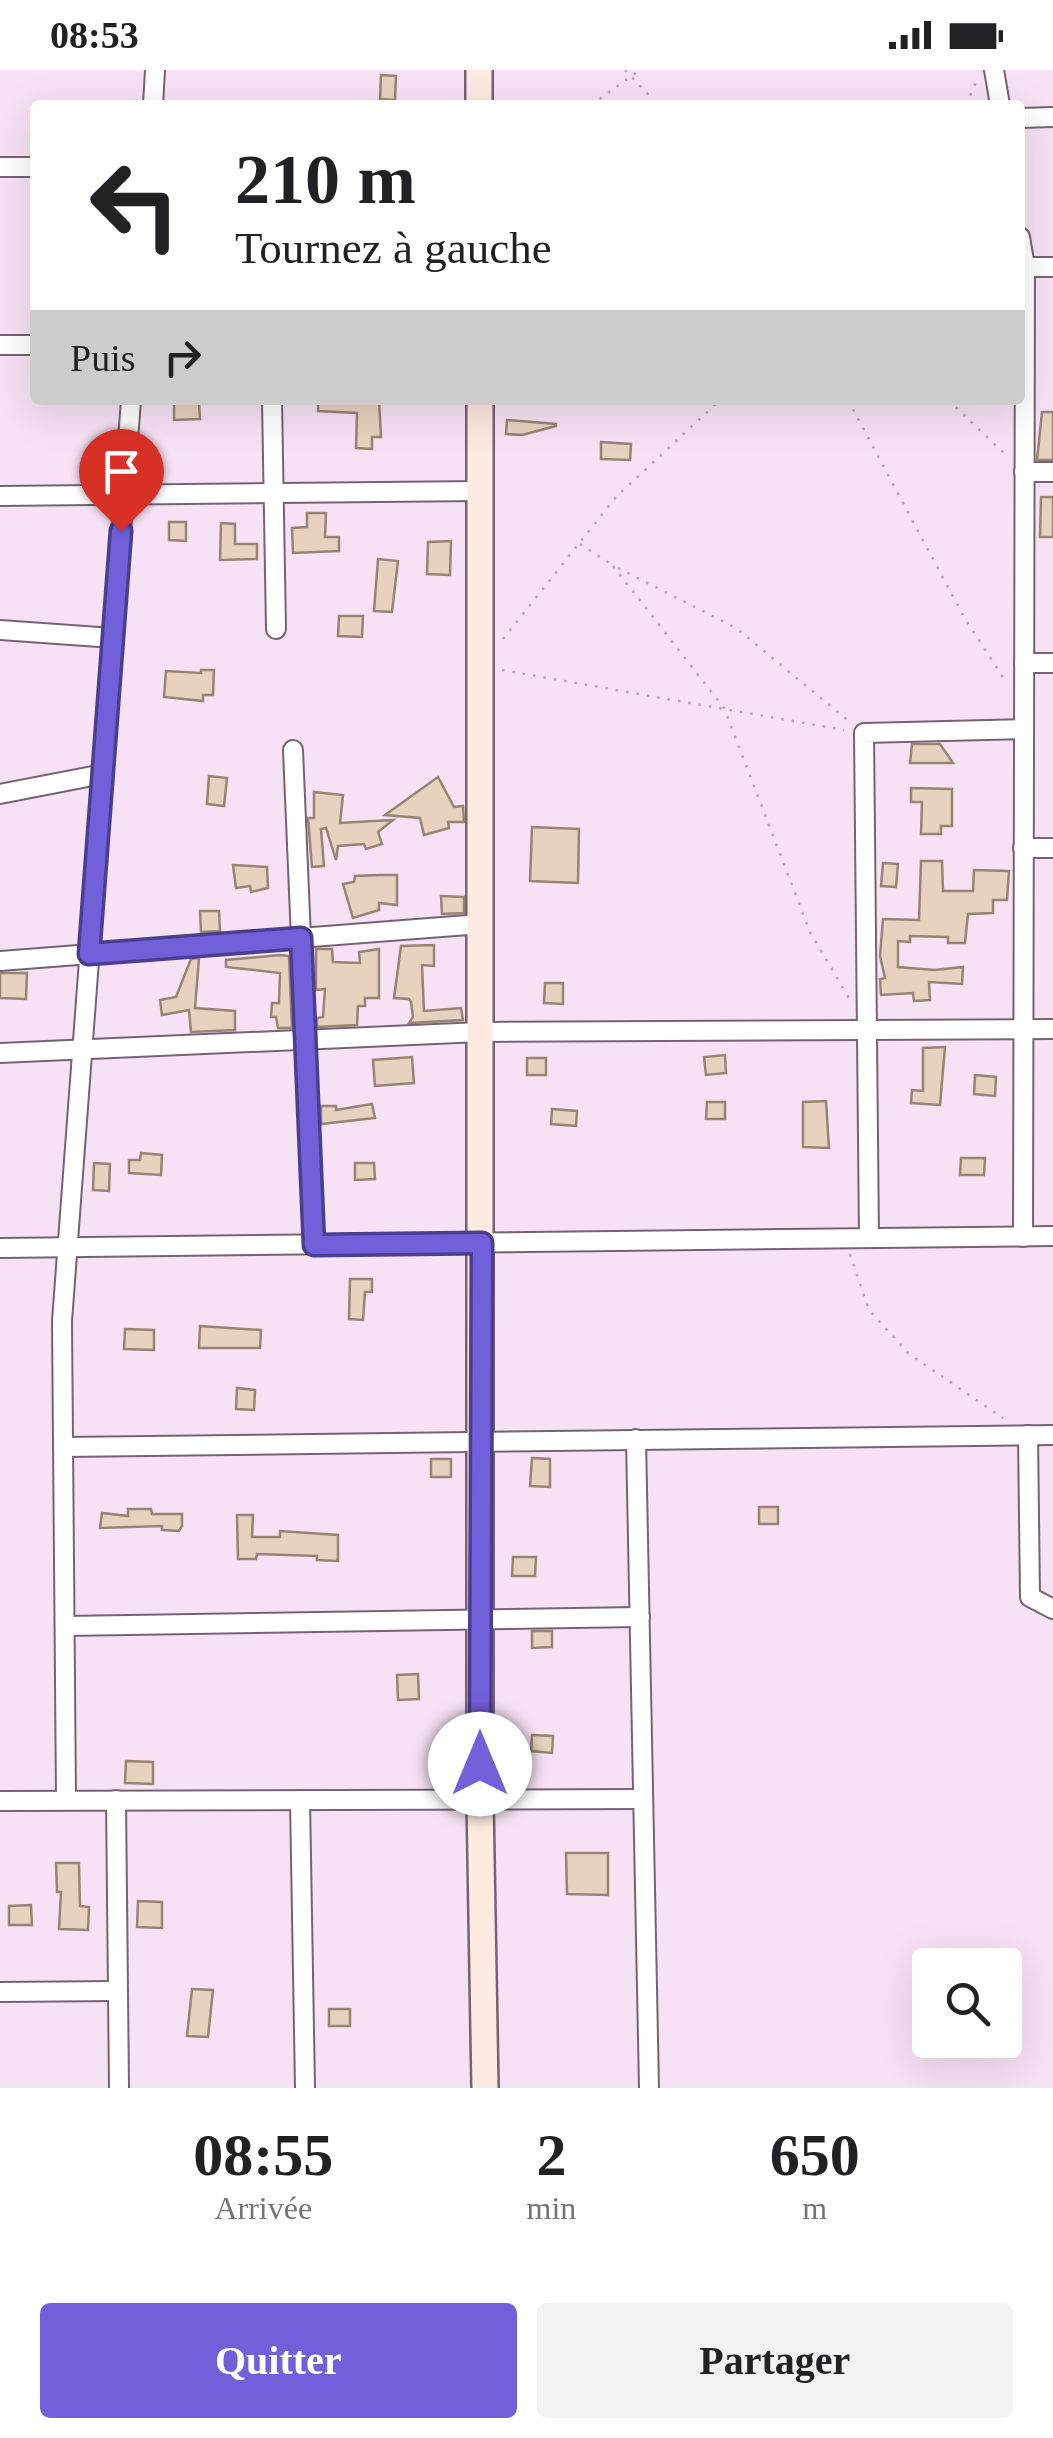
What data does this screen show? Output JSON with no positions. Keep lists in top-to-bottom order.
{
  "page": {
    "status": "08:53",
    "turn": ["210 m", "Tournez à gauche"],
    "then": "Puis",
    "eta": [
      "08:55",
      "Arrivée",
      "2",
      "min",
      "650",
      "m"
    ],
    "buttons": ["Quitter", "Partager"]
  }
}
